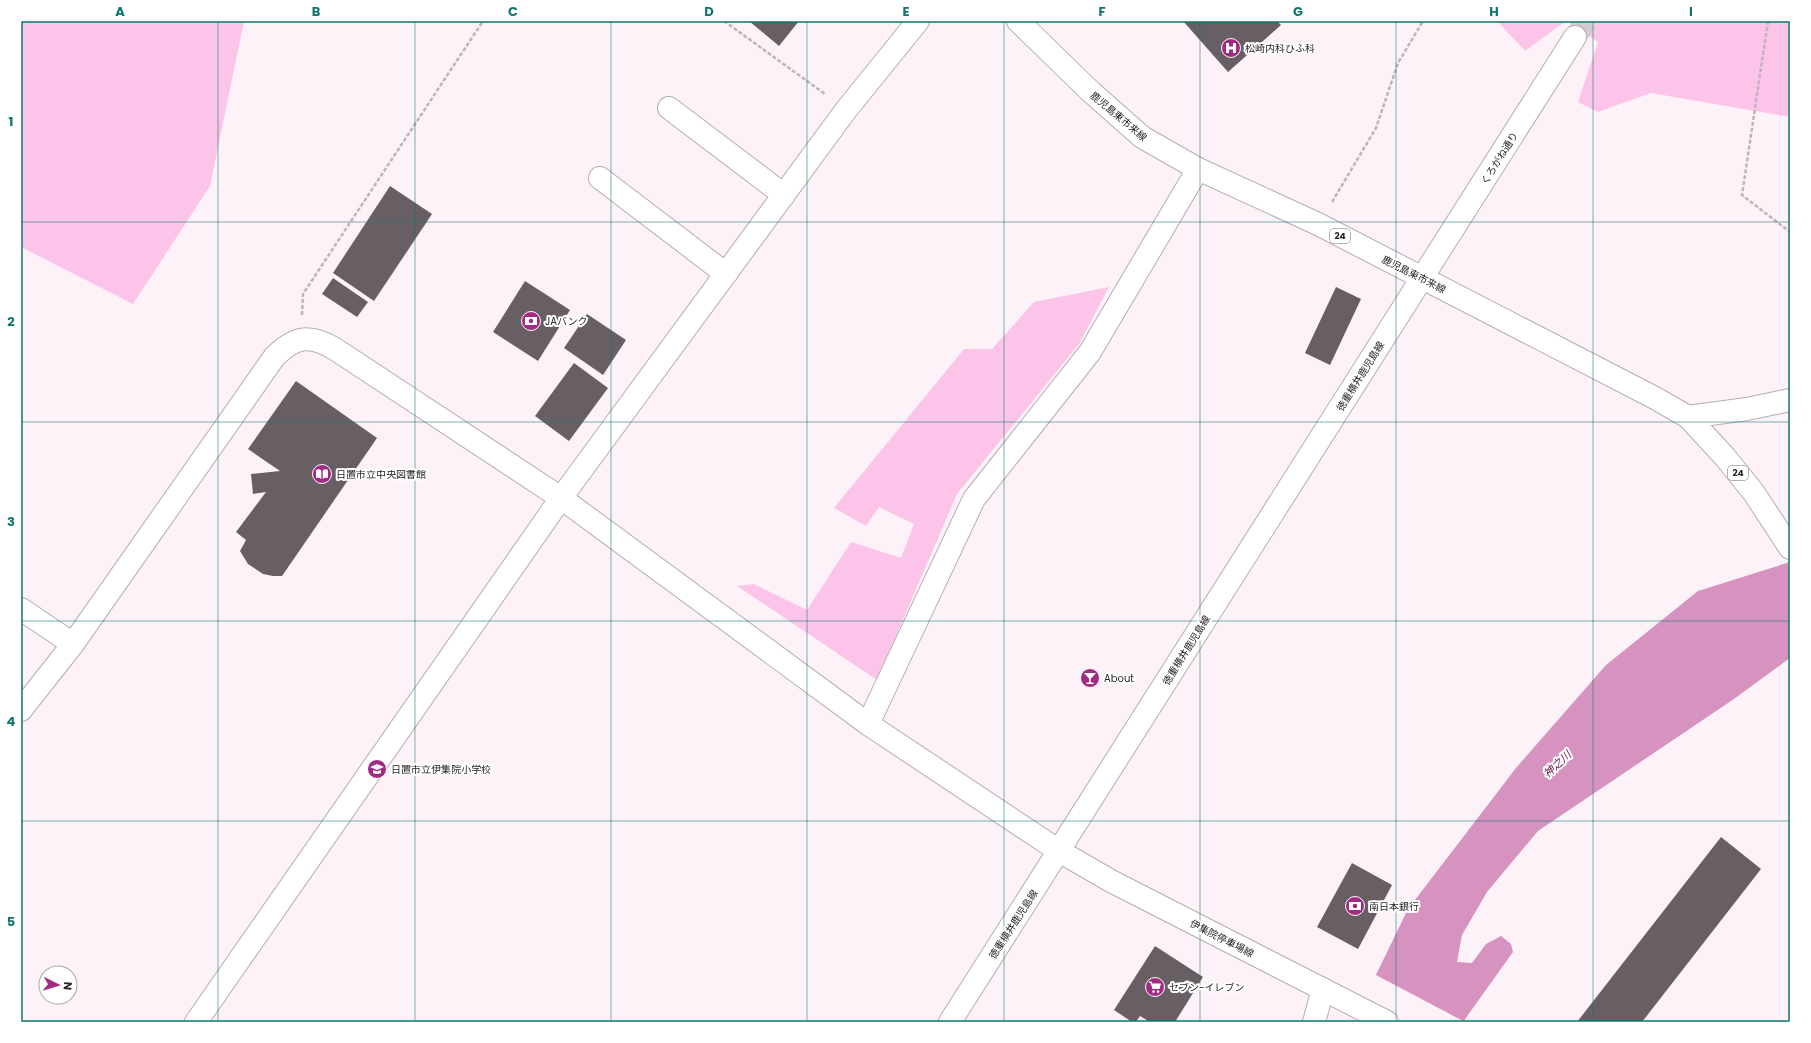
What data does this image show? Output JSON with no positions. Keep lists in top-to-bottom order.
{
  "streets": {
    "street": [
      "鹿児島東市来線",
      "くろがね通り",
      "24",
      "徳重横井鹿児島線",
      "伊集院停車場線"
    ]
  },
  "crossings": [
    ["鹿児島東市来線", "くろがね通り"],
    ["鹿児島東市来線", "徳重横井鹿児島線"],
    ["くろがね通り", "徳重横井鹿児島線"],
    ["徳重横井鹿児島線", "伊集院停車場線"]
  ],
  "water": ["神之川"],
  "places": {
    "hospital": ["松崎内科ひふ科"],
    "bank": ["JAバンク", "南日本銀行"],
    "library": ["日置市立中央図書館"],
    "bar": ["About"],
    "school or university": ["日置市立伊集院小学校"],
    "supermarket": ["セブン-イレブン"]
  },
  "north": "right",
  "grid": {
    "columns": [
      "A",
      "B",
      "C",
      "D",
      "E",
      "F",
      "G",
      "H",
      "I"
    ],
    "rows": [
      "1",
      "2",
      "3",
      "4",
      "5"
    ]
  }
}
